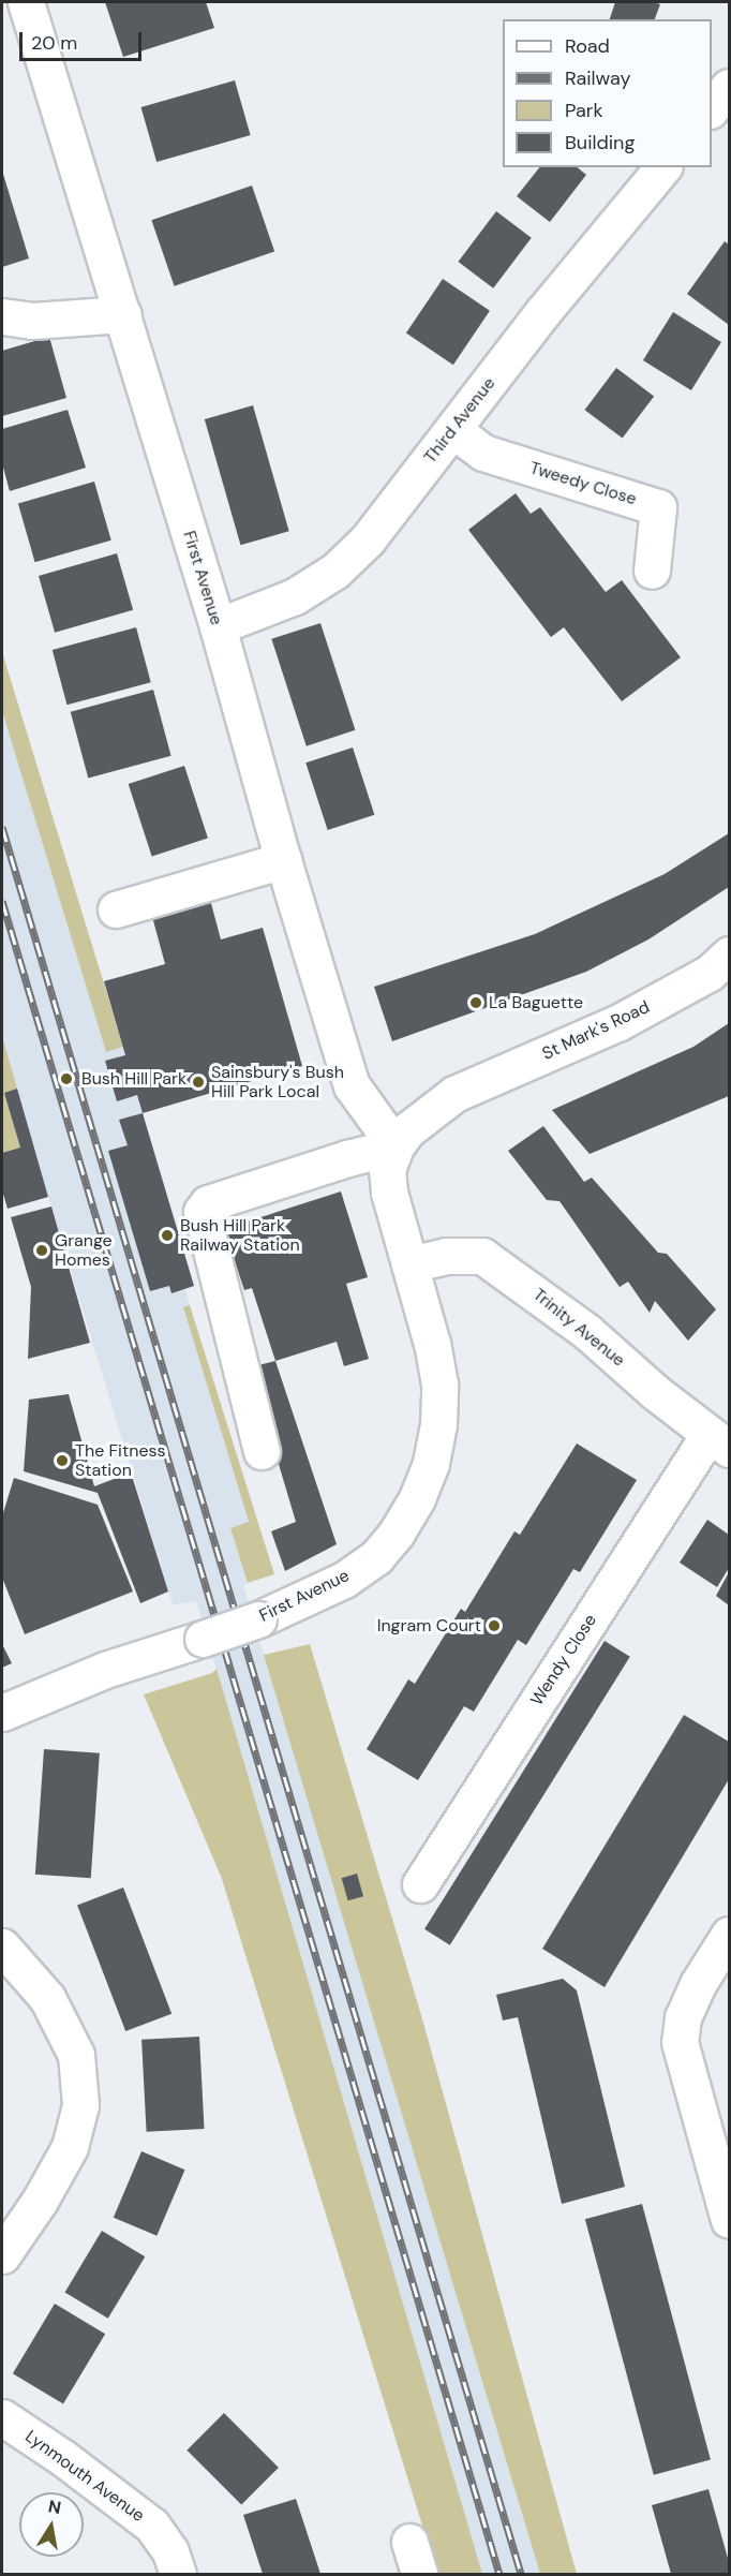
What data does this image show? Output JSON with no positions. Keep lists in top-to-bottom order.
{
  "streets": {
    "street": [
      "Third Avenue",
      "Tweedy Close",
      "First Avenue",
      "St Mark's Road",
      "Trinity Avenue",
      "Wendy Close",
      "Lynmouth Avenue"
    ]
  },
  "crossings": [
    ["Third Avenue", "Tweedy Close"],
    ["Third Avenue", "First Avenue"],
    ["First Avenue", "St Mark's Road"],
    ["First Avenue", "Trinity Avenue"],
    ["Trinity Avenue", "Wendy Close"]
  ],
  "places": [
    "La Baguette",
    "Bush Hill Park",
    "Sainsbury's Bush Hill Park Local",
    "Bush Hill Park Railway Station",
    "Grange Homes",
    "The Fitness Station",
    "Ingram Court"
  ],
  "legend": [
    "Road",
    "Railway",
    "Park",
    "Building"
  ],
  "scale_bar": "20 m",
  "north": "top"
}
